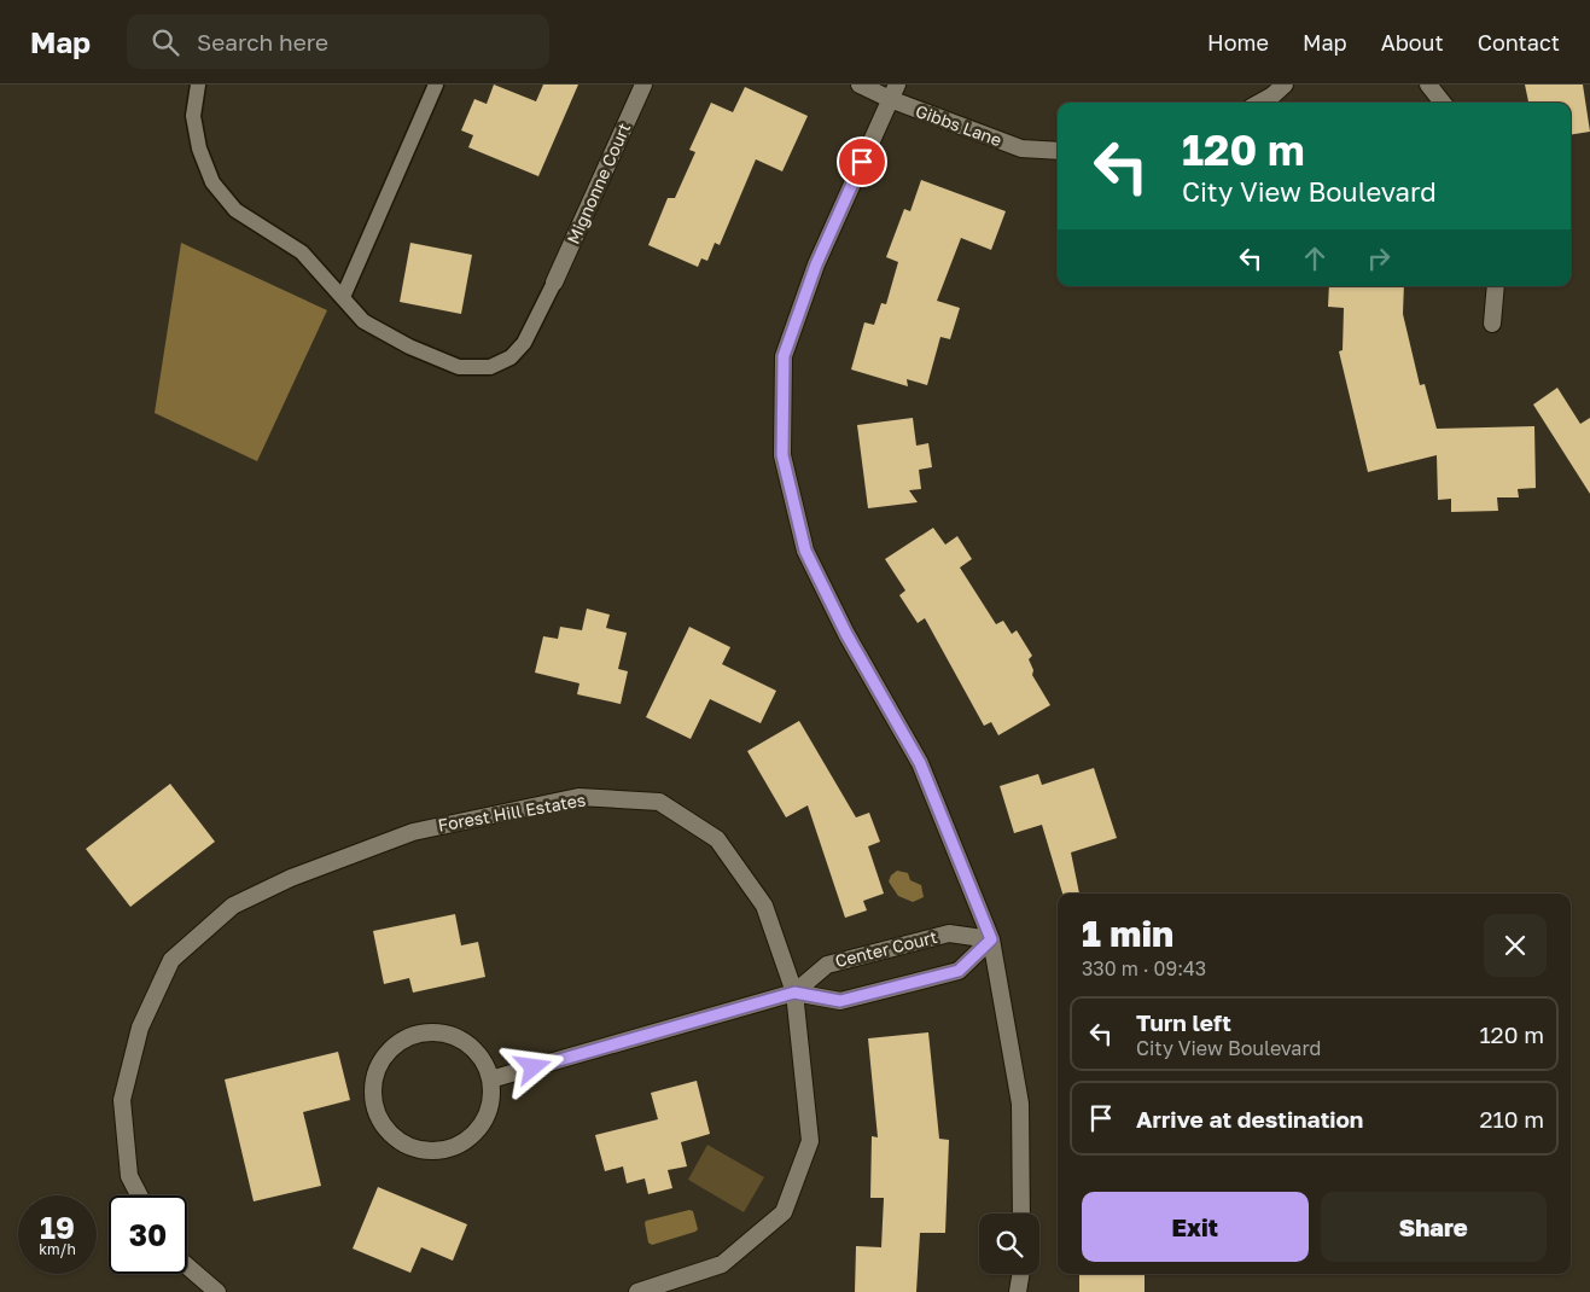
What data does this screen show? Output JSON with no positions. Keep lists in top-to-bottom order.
{
  "streets": {
    "street": [
      "Gibbs Lane",
      "Mignonne Court",
      "Forest Hill Estates",
      "Center Court"
    ]
  },
  "crossings": [
    ["Forest Hill Estates", "Center Court"]
  ],
  "page": {
    "header": "Map",
    "search": "Search here",
    "nav": [
      "Home",
      "Map",
      "About",
      "Contact"
    ],
    "turn": ["120 m", "City View Boulevard"],
    "heading": ["1 min", "330 m · 09:43"],
    "list": [
      {
        "name": "Turn left",
        "note": "City View Boulevard",
        "value": "120 m"
      },
      {
        "name": "Arrive at destination",
        "value": "210 m"
      }
    ],
    "buttons": ["Exit", "Share"],
    "speed": "19 km/h",
    "limit": "30"
  }
}
